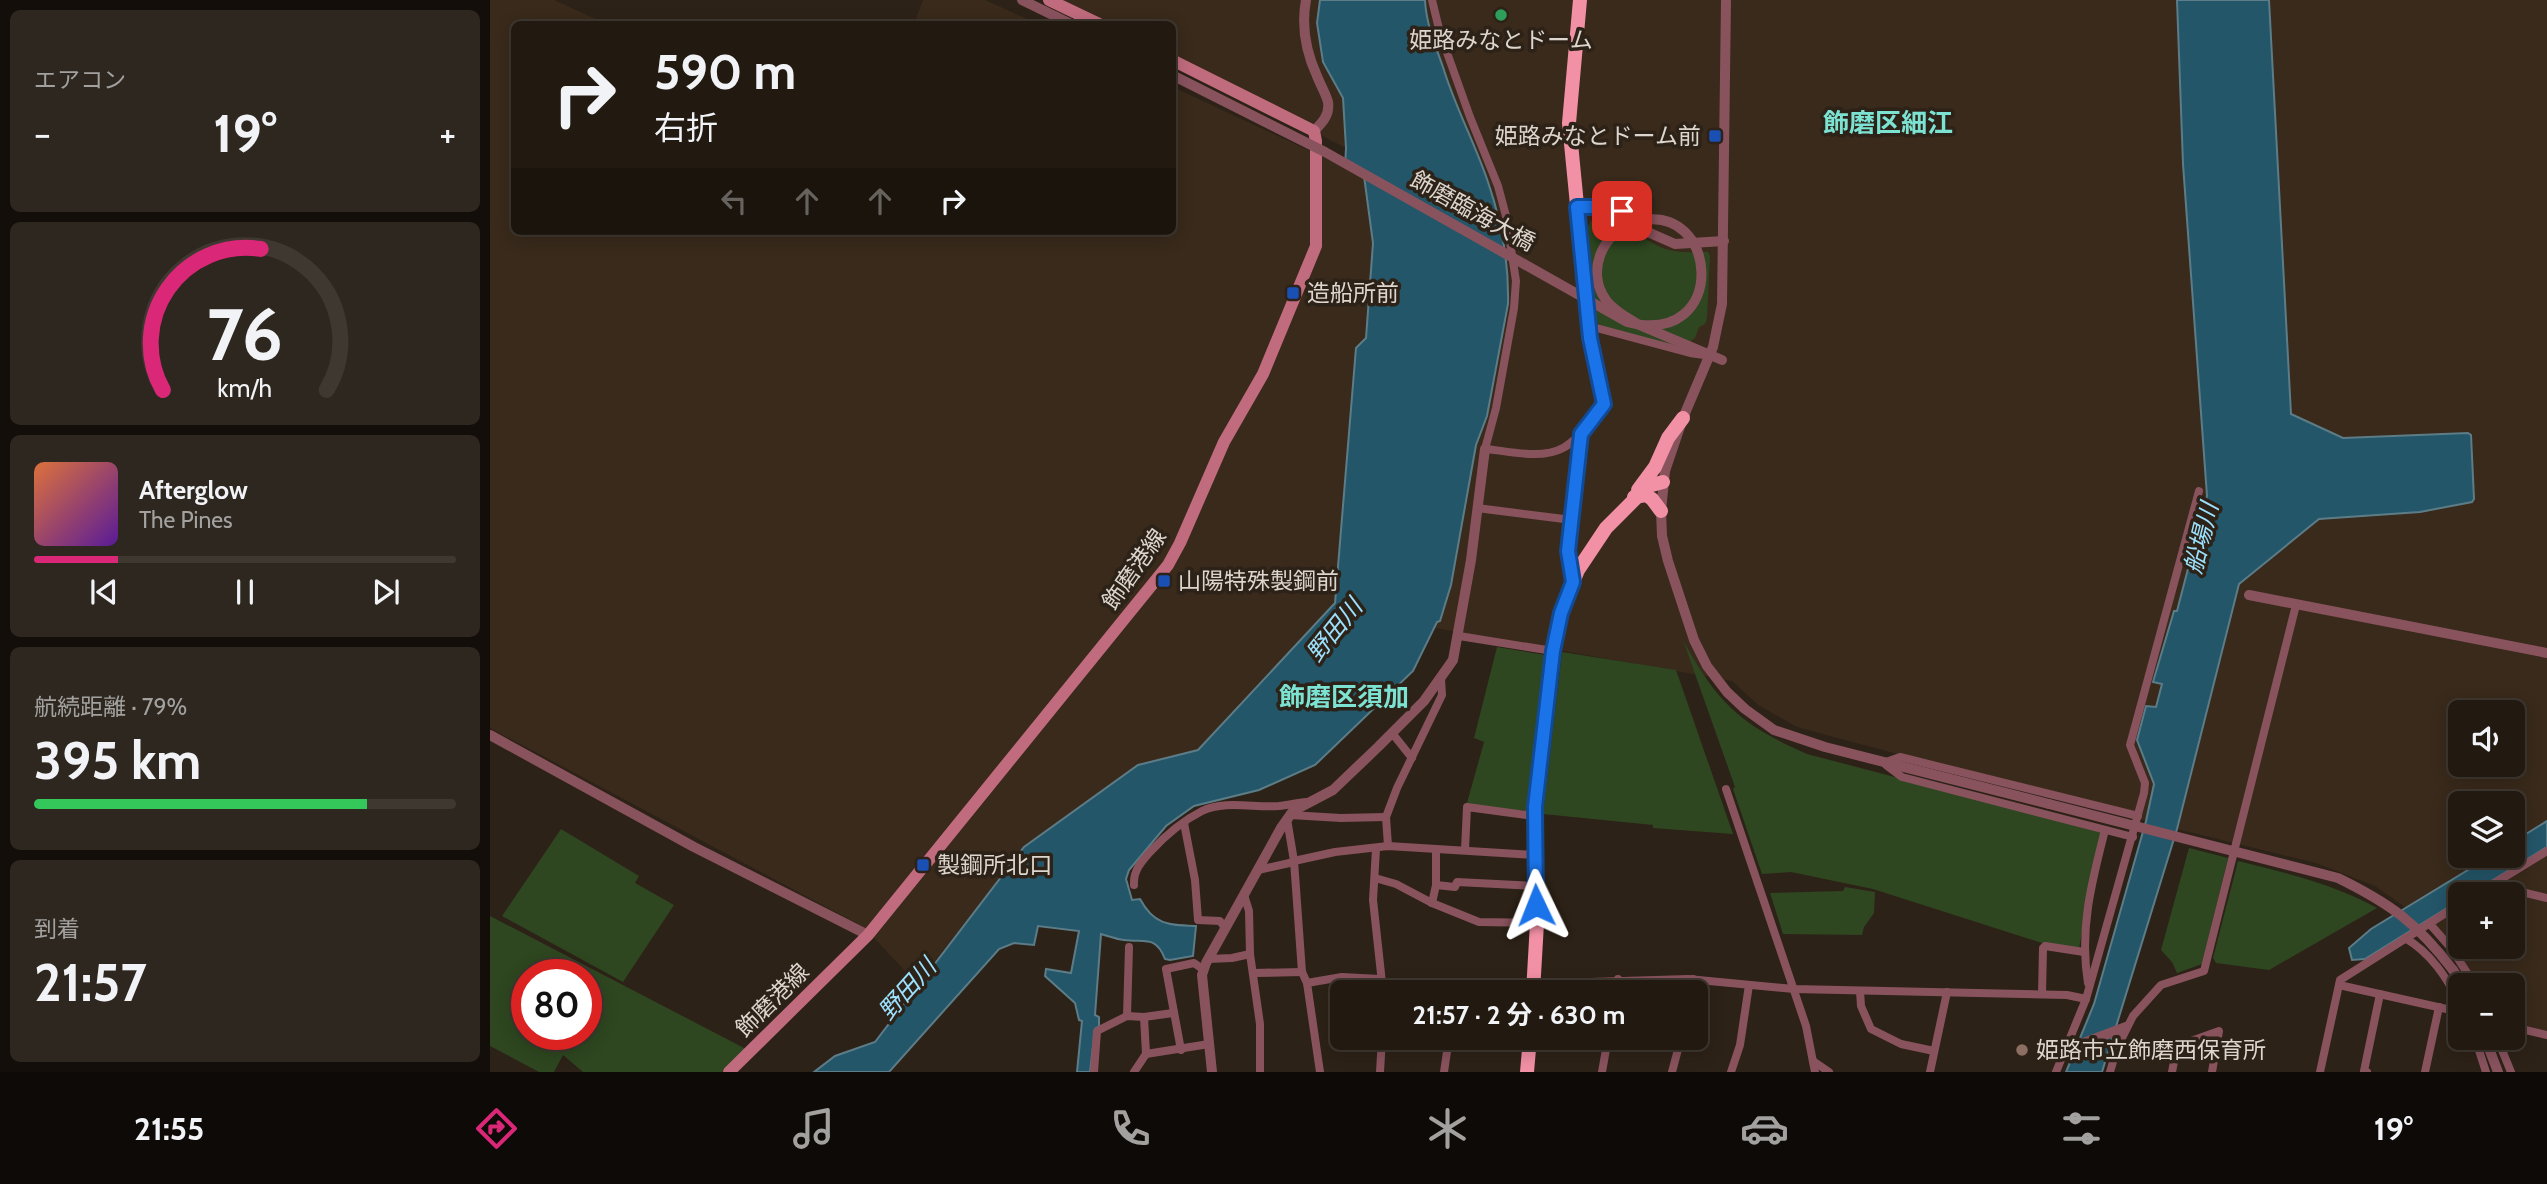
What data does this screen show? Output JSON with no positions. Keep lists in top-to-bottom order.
{
  "streets": {
    "main road": ["飾磨港線"],
    "street": ["飾磨臨海大橋"]
  },
  "districts": ["飾磨区細江", "飾磨区須加"],
  "water": ["船場川", "野田川"],
  "places": {
    "other": ["姫路みなとドーム", "姫路市立飾磨西保育所"],
    "transit": [
      "姫路みなとドーム前",
      "造船所前",
      "山陽特殊製鋼前",
      "製鋼所北口"
    ]
  },
  "page": {
    "tile": [
      "エアコン",
      ["航続距離 · 79%", "395 km"],
      ["到着", "21:57"]
    ],
    "turn": ["590 m", "右折"],
    "heat": ["−", "19°", "+"],
    "song": ["Afterglow", "The Pines"],
    "map_buttons": ["+", "−"],
    "limit": "80",
    "trip": "21:57 · 2 分 · 630 m",
    "tabs": ["21:55", "19°"],
    "gauge": ["76", "km/h"]
  }
}
